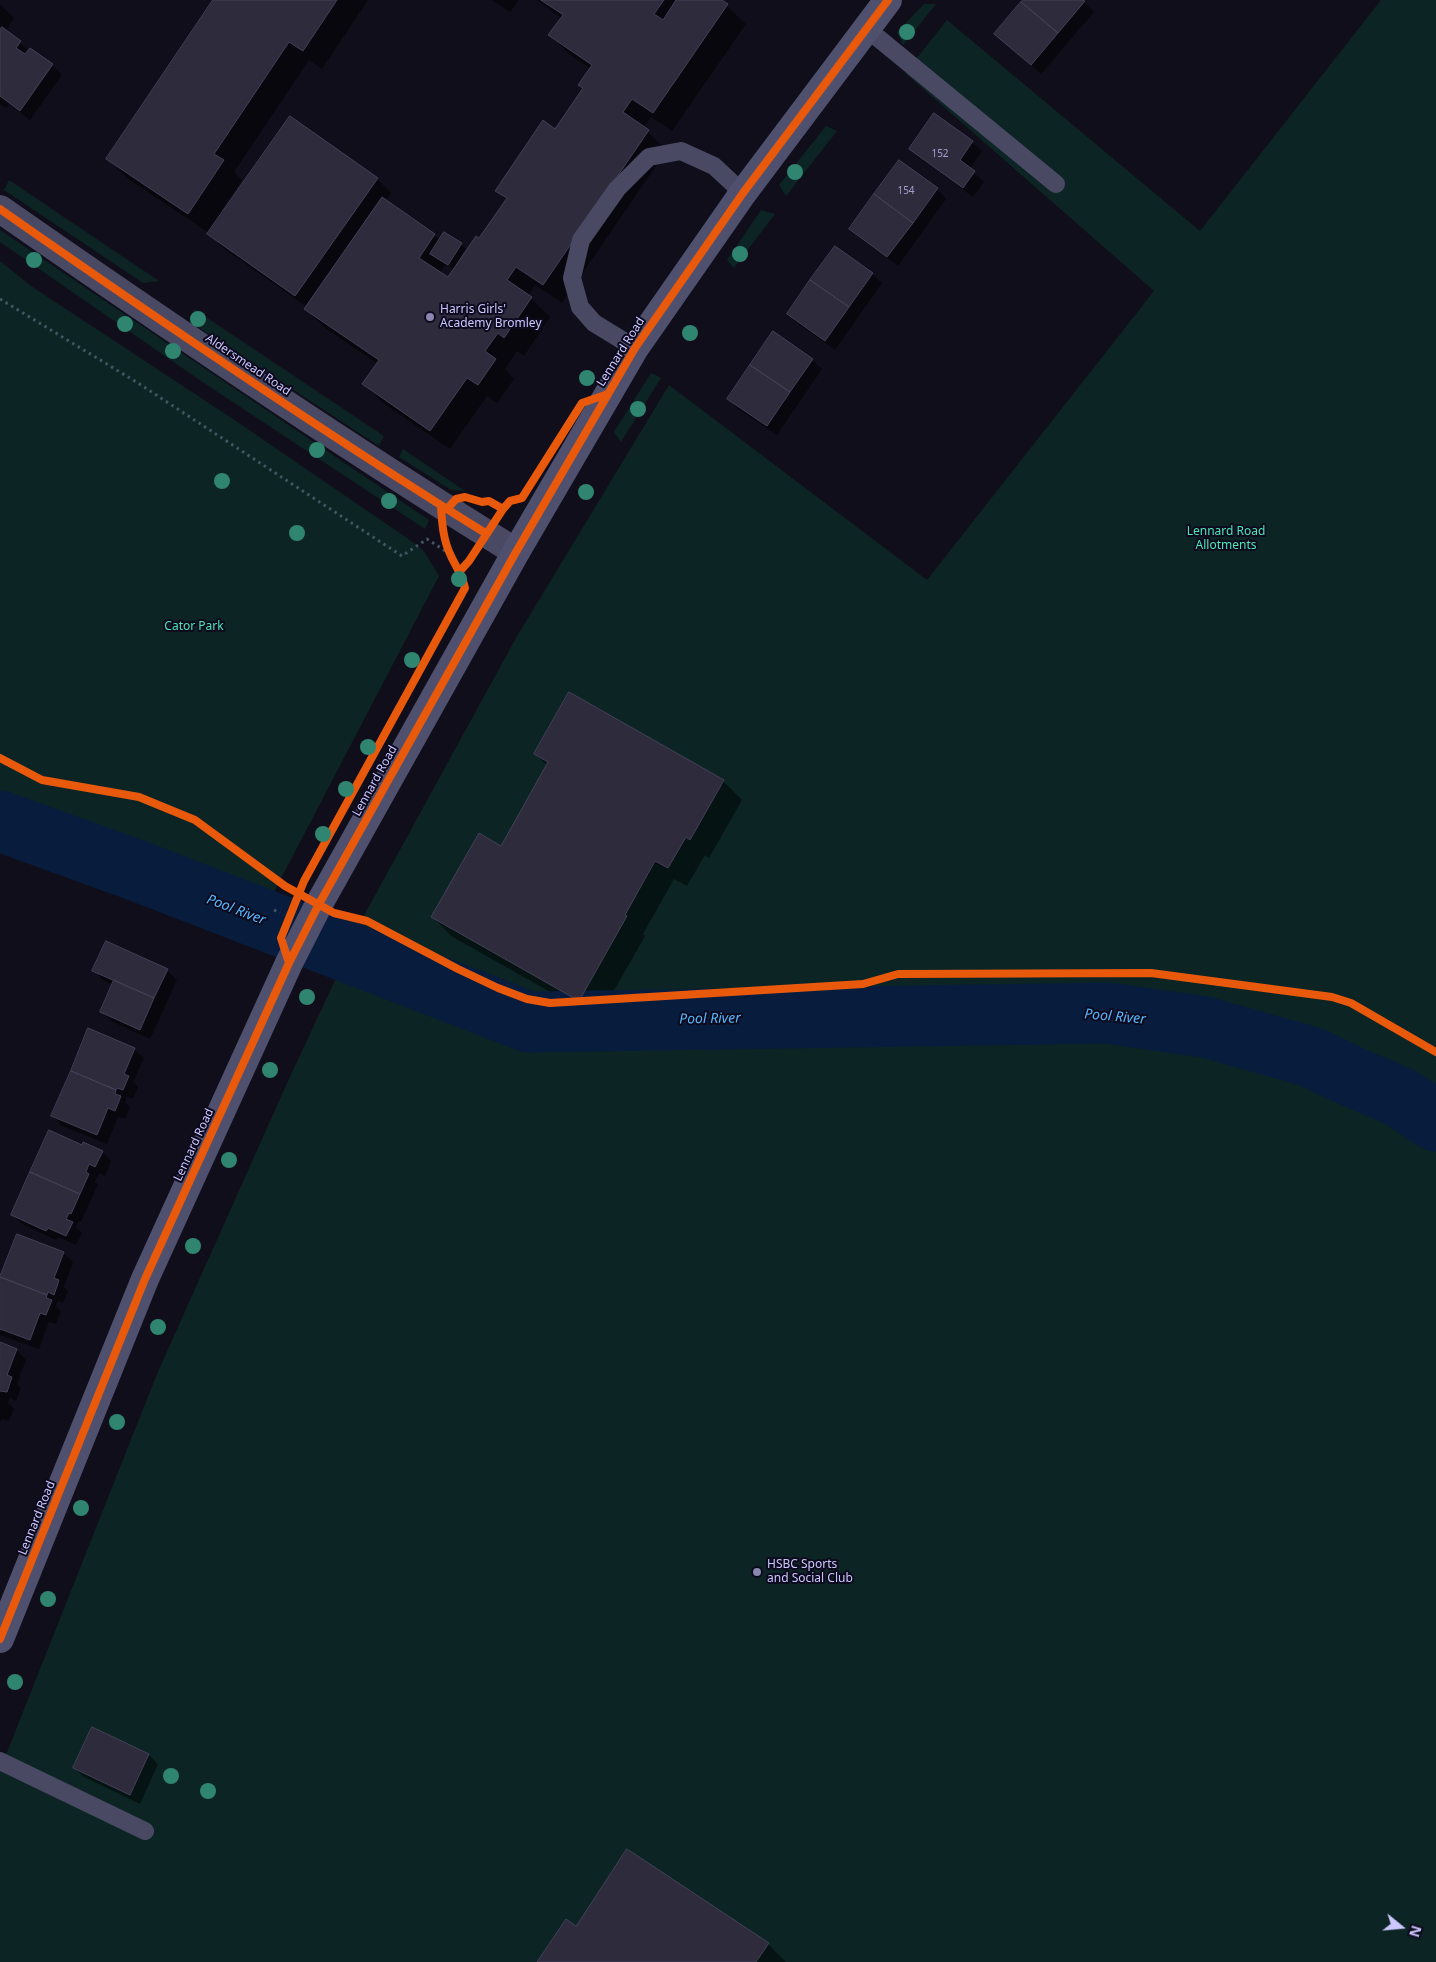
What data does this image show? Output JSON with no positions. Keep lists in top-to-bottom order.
{
  "streets": {
    "street": ["Lennard Road", "Aldersmead Road"]
  },
  "crossings": [
    ["Lennard Road", "Aldersmead Road"]
  ],
  "water": ["Pool River"],
  "parks": ["Lennard Road Allotments", "Cator Park"],
  "places": ["Harris Girls' Academy Bromley", "HSBC Sports and Social Club"],
  "house_numbers": ["152", "154"],
  "north": "right"
}
